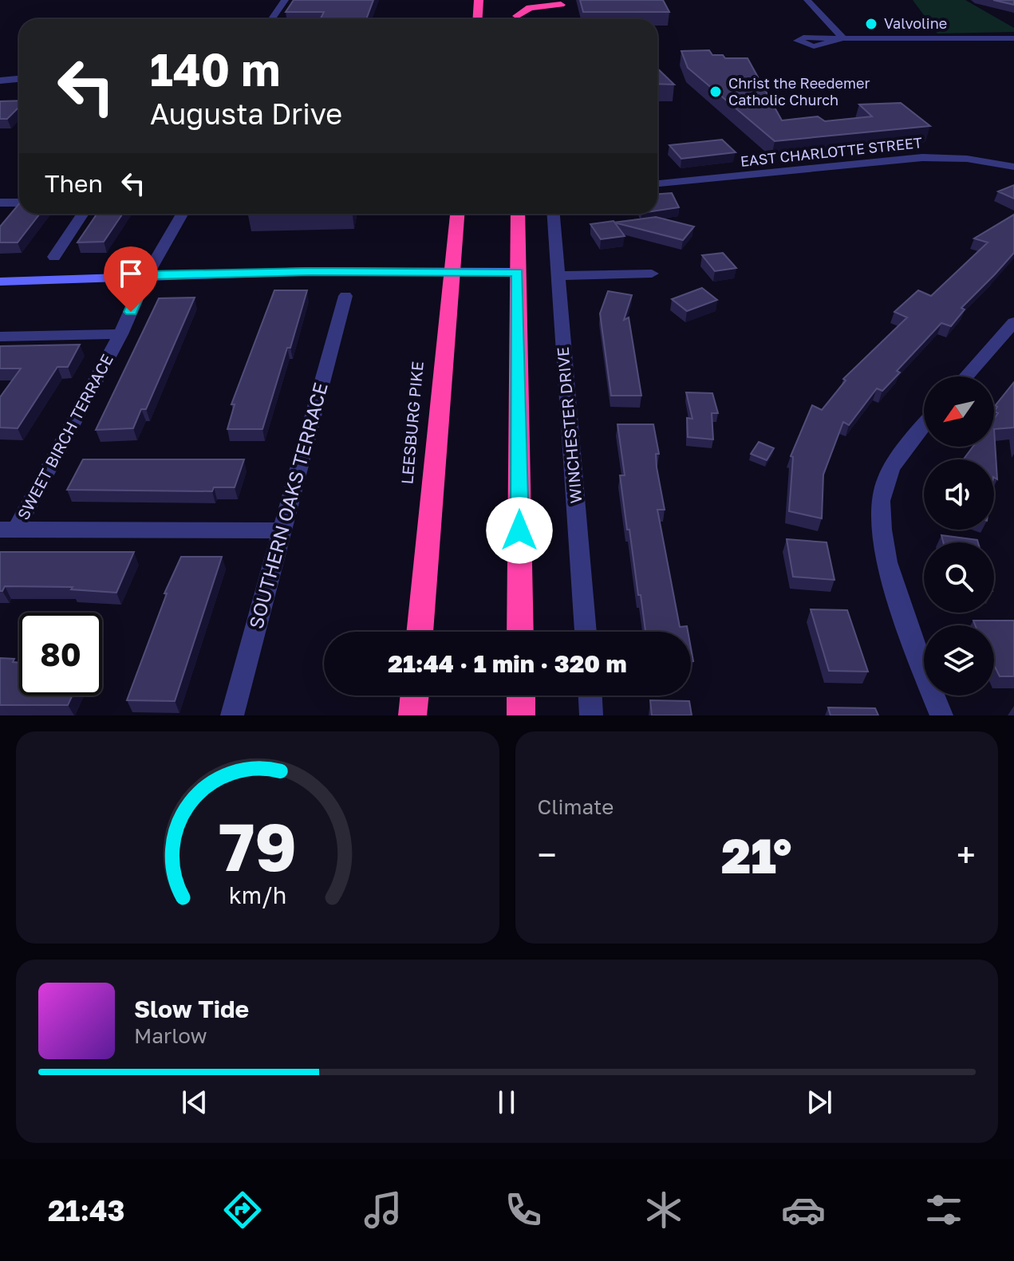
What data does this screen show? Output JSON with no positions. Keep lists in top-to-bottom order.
{
  "streets": {
    "highway": ["LEESBURG PIKE"],
    "street": [
      "EAST CHARLOTTE STREET",
      "WINCHESTER DRIVE",
      "SWEET BIRCH TERRACE",
      "SOUTHERN OAKS TERRACE"
    ]
  },
  "places": ["Valvoline", "Christ the Reedemer Catholic Church"],
  "north": "bottom left",
  "page": {
    "turn": ["140 m", "Augusta Drive"],
    "then": "Then",
    "limit": "80",
    "trip": "21:44 · 1 min · 320 m",
    "tile": "Climate",
    "heat": ["−", "21°", "+"],
    "song": ["Slow Tide", "Marlow"],
    "tabs": "21:43",
    "gauge": ["79", "km/h"]
  }
}
